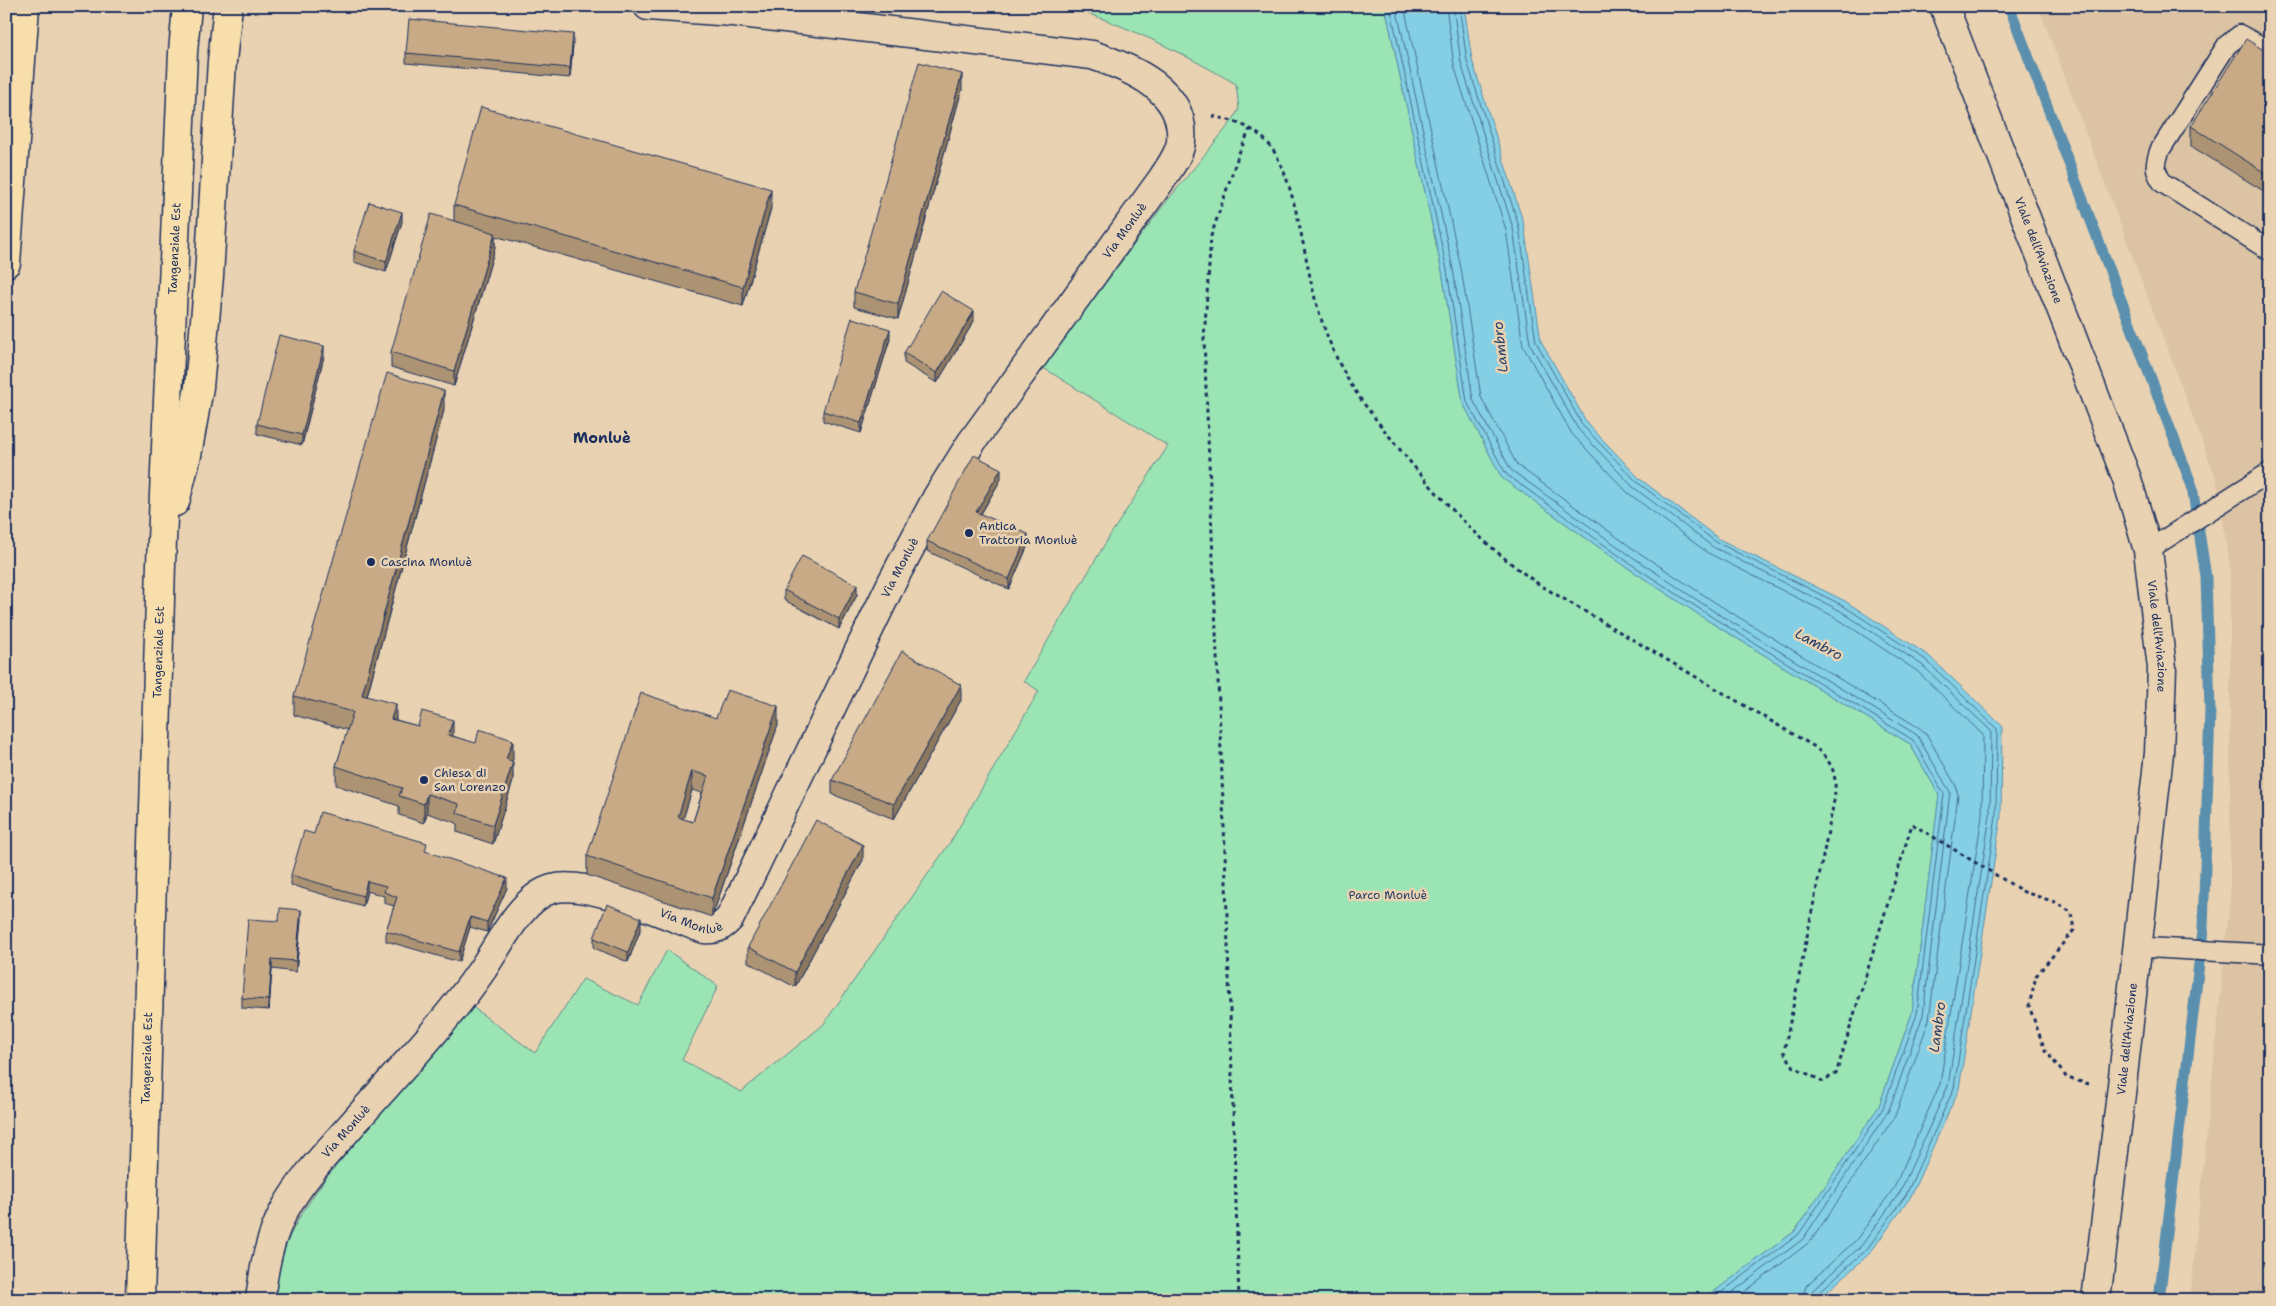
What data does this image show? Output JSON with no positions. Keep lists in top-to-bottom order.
{
  "streets": {
    "highway": ["Tangenziale Est"],
    "street": ["Via Monluè", "Viale dell'Aviazione"]
  },
  "districts": ["Monluè"],
  "water": ["Lambro"],
  "parks": ["Parco Monluè"],
  "places": ["Antica Trattoria Monluè", "Cascina Monluè", "Chiesa di San Lorenzo"]
}
